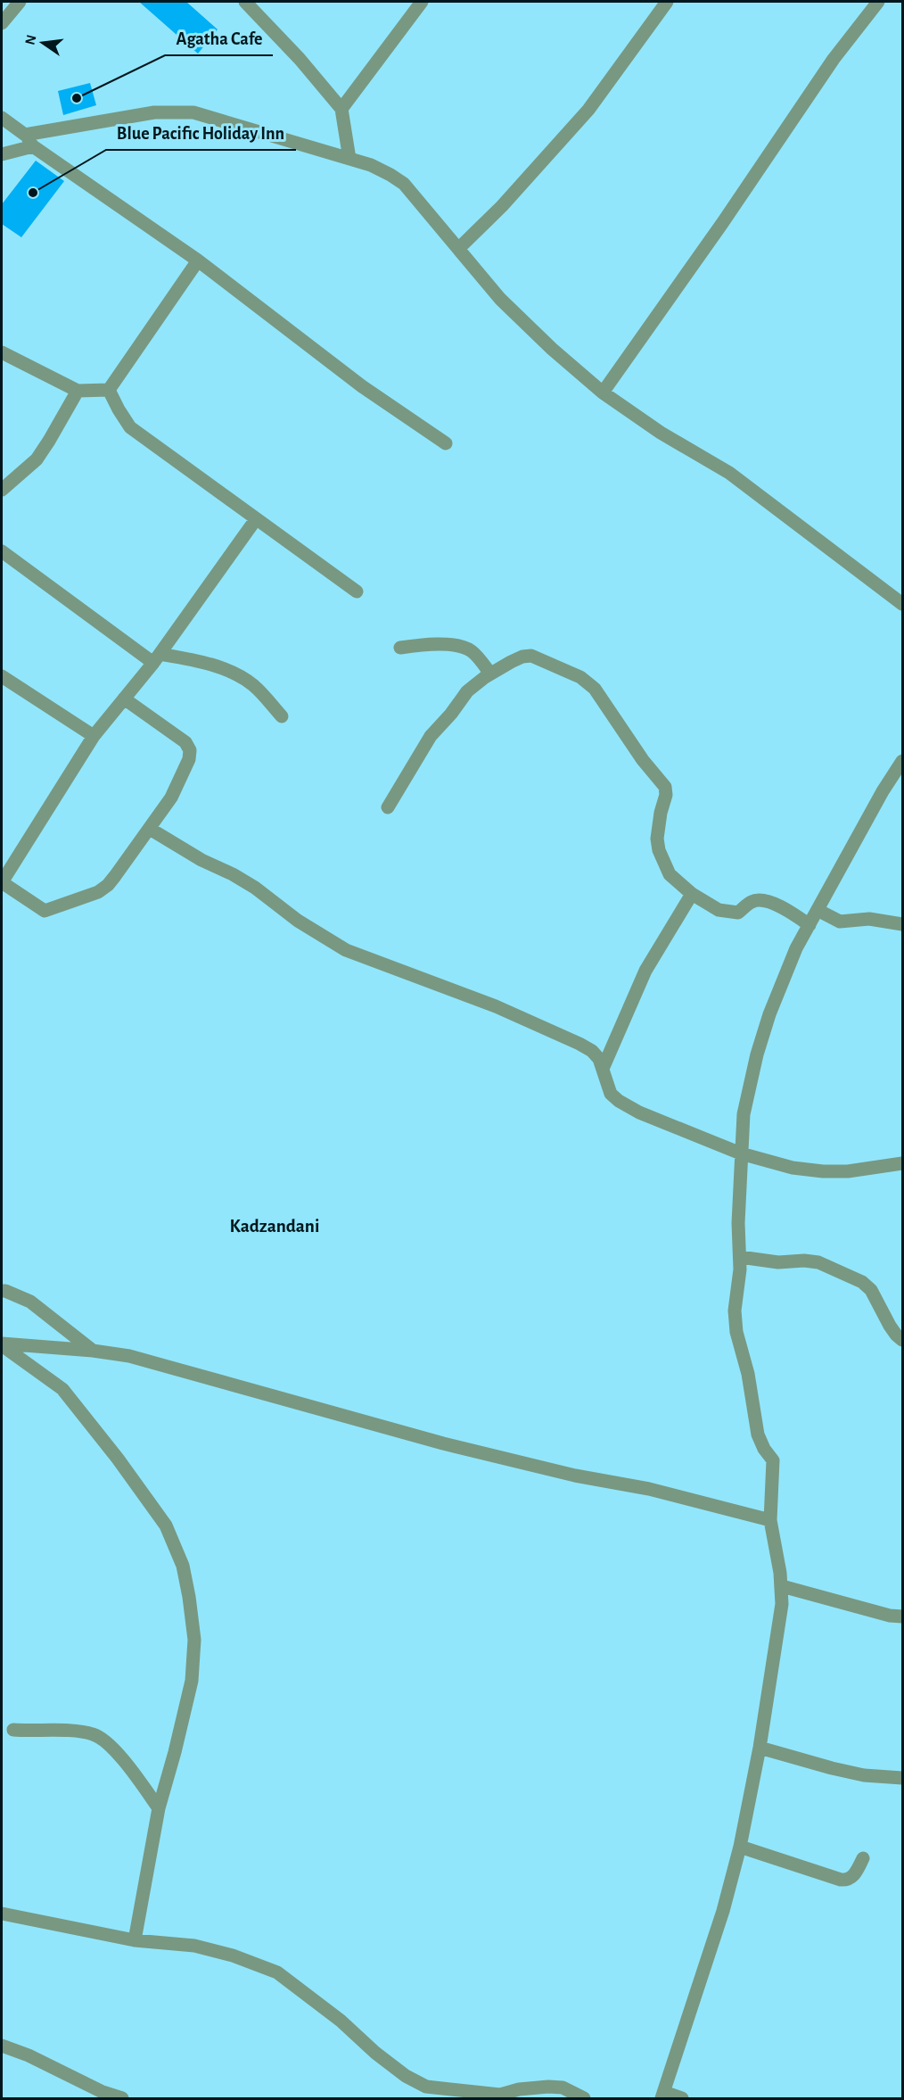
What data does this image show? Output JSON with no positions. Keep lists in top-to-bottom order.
{
  "districts": ["Kadzandani"],
  "places": ["Agatha Cafe", "Blue Pacific Holiday Inn"],
  "north": "left"
}
